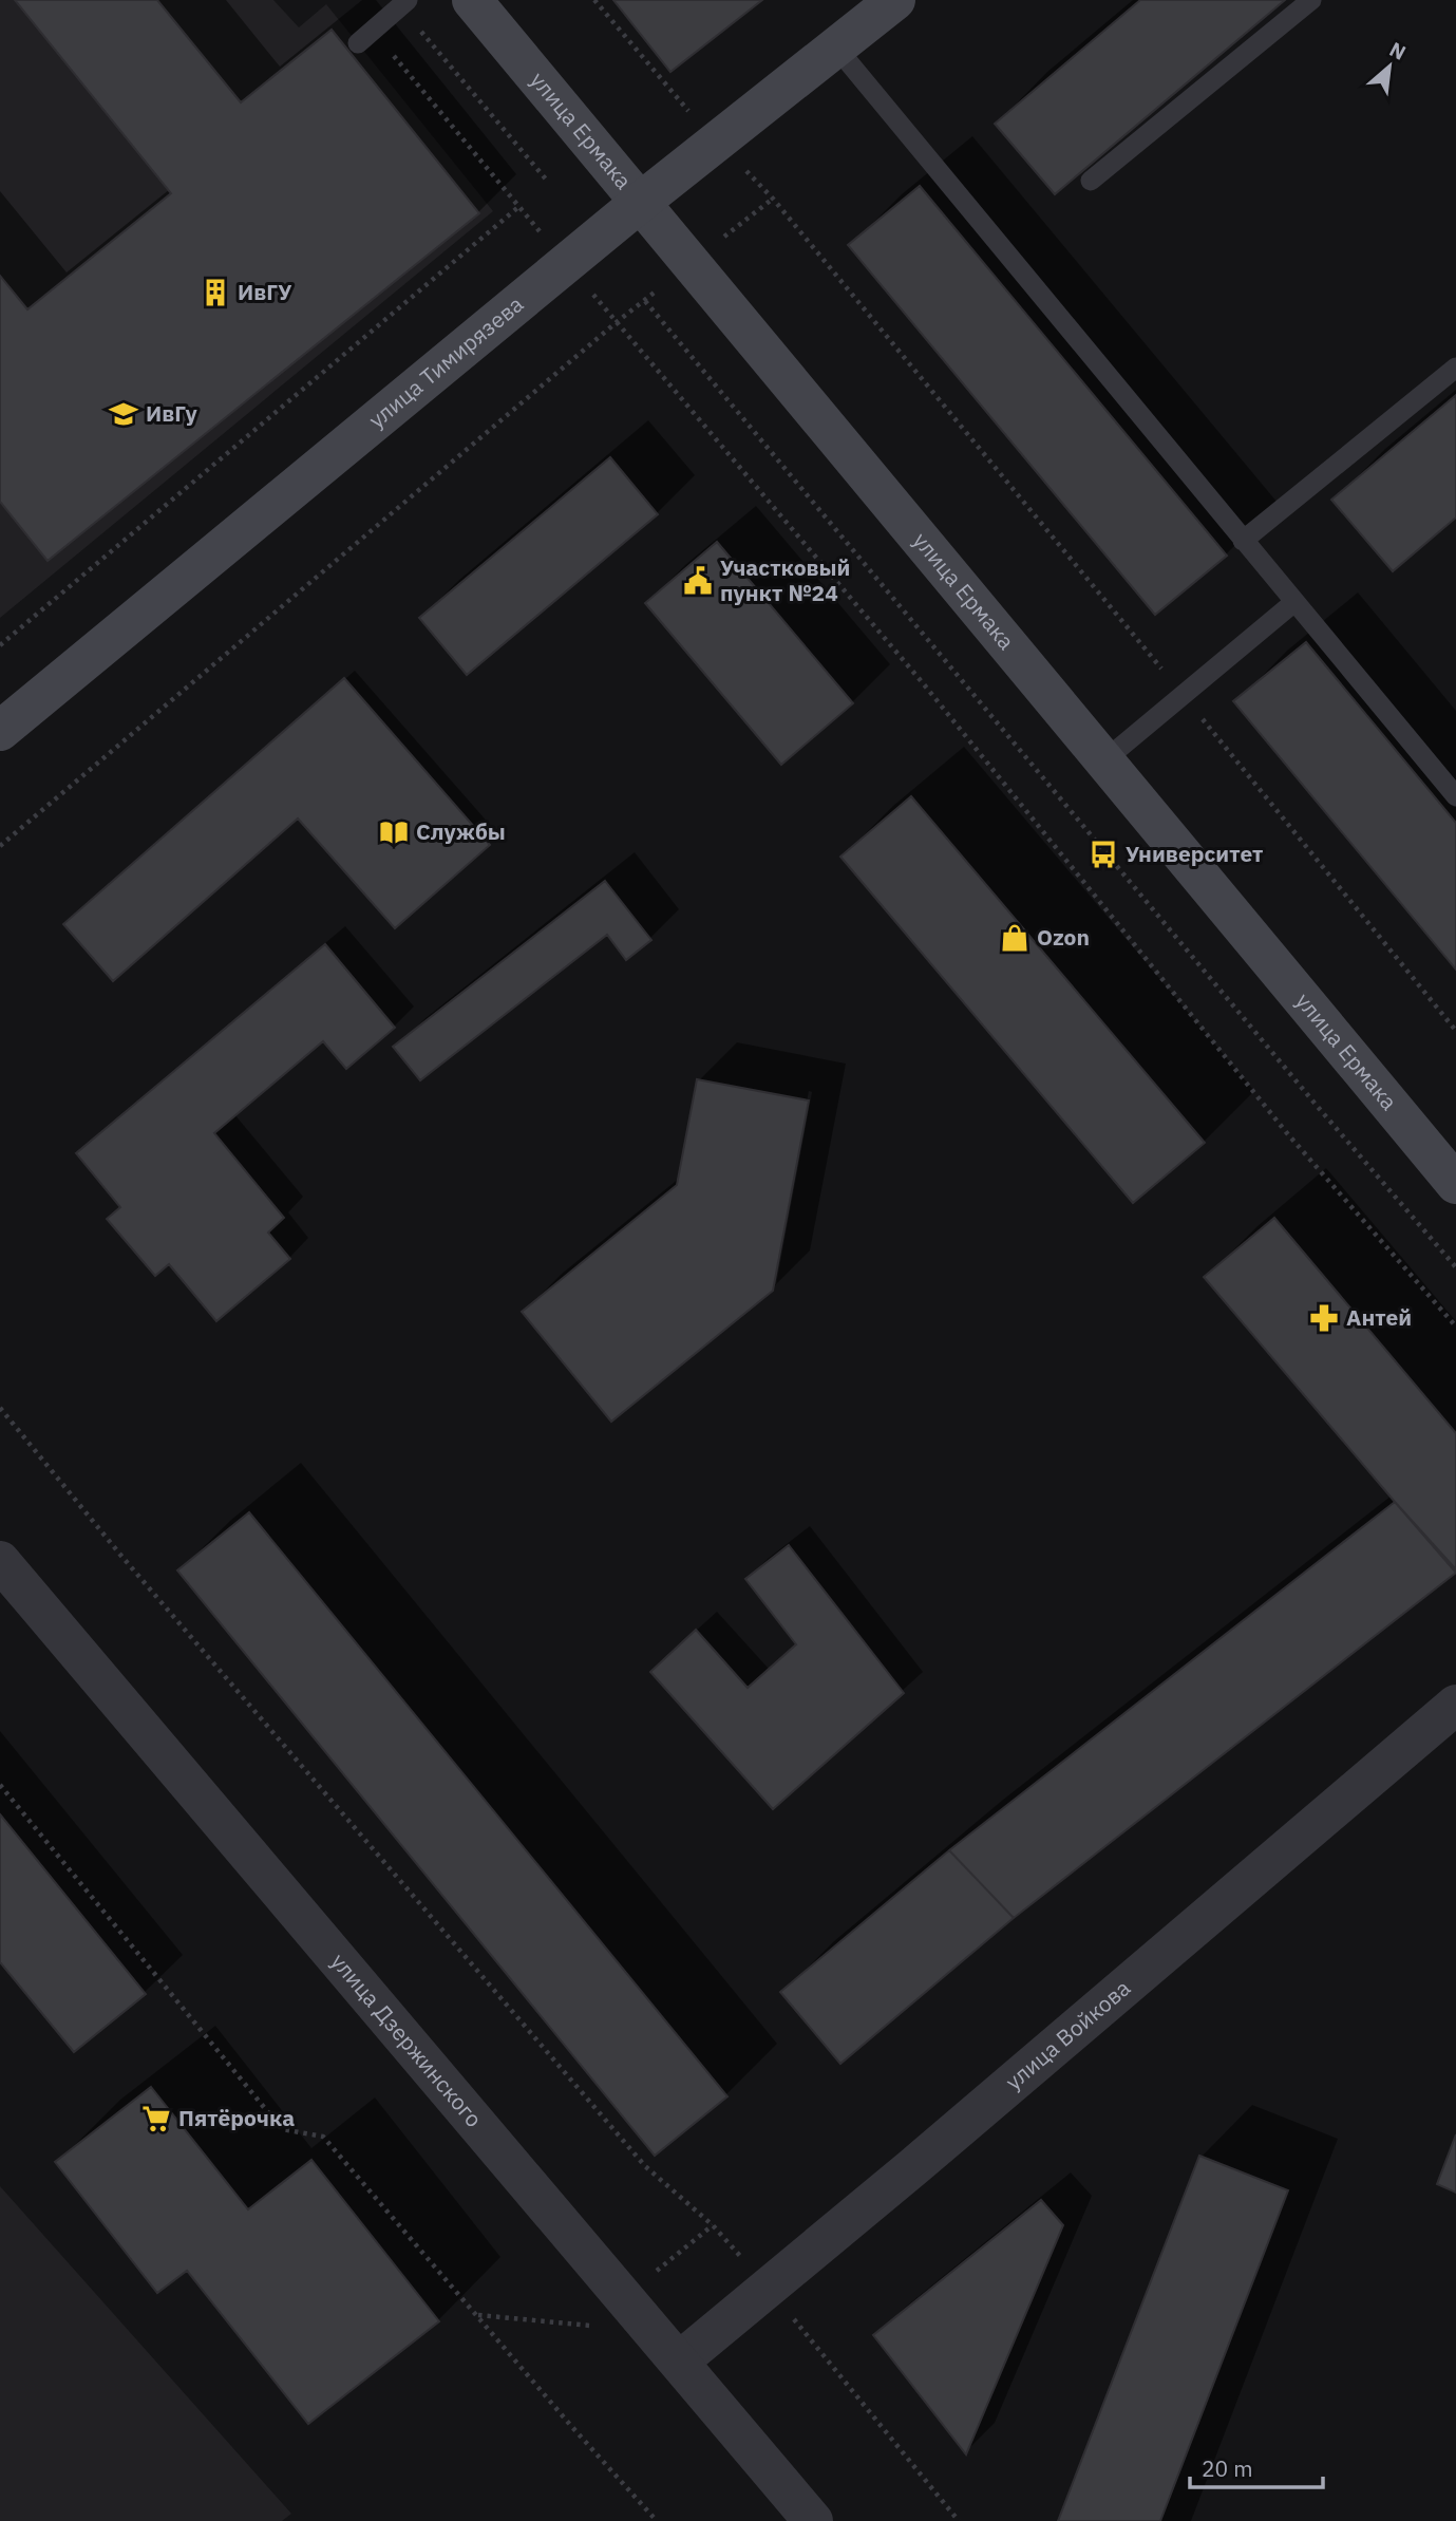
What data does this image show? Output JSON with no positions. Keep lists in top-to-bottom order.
{
  "streets": {
    "main road": ["улица Ермака", "улица Тимирязева"],
    "street": ["улица Войкова", "улица Дзержинского"]
  },
  "crossings": [
    ["улица Ермака", "улица Тимирязева"],
    ["улица Войкова", "улица Дзержинского"]
  ],
  "places": {
    "building": ["ИвГУ"],
    "school or university": ["ИвГу"],
    "public building": ["Участковый пункт №24"],
    "library": ["Службы"],
    "bus stop": ["Университет"],
    "shop": ["Ozon"],
    "pharmacy": ["Антей"],
    "supermarket": ["Пятёрочка"]
  },
  "scale_bar": "20 m",
  "north": "top right"
}
